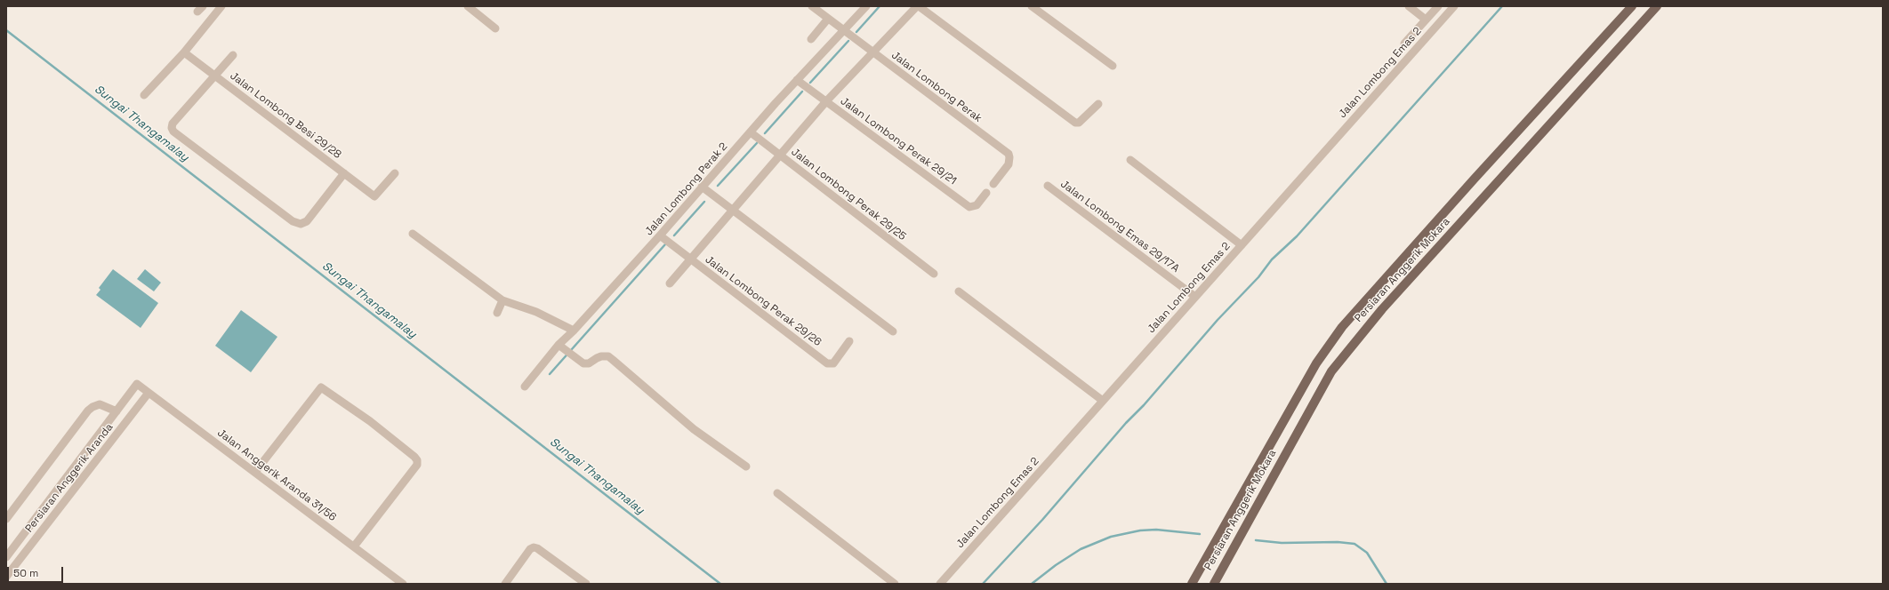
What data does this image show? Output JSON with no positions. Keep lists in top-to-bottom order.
{
  "streets": {
    "main road": ["Persiaran Anggerik Mokara"],
    "street": [
      "Jalan Lombong Emas 2",
      "Jalan Lombong Perak",
      "Jalan Lombong Besi 29/28",
      "Jalan Lombong Perak 29/21",
      "Jalan Lombong Perak 2",
      "Jalan Lombong Perak 29/25",
      "Jalan Lombong Emas 29/17A",
      "Jalan Lombong Perak 29/26",
      "Jalan Anggerik Aranda 31/56",
      "Persiaran Anggerik Aranda"
    ]
  },
  "crossings": [
    ["Jalan Lombong Emas 2", "Jalan Lombong Emas 29/17A"],
    ["Jalan Lombong Perak", "Jalan Lombong Perak 2"],
    ["Jalan Lombong Perak 29/21", "Jalan Lombong Perak 2"],
    ["Jalan Lombong Perak 2", "Jalan Lombong Perak 29/25"],
    ["Jalan Lombong Perak 2", "Jalan Lombong Perak 29/26"],
    ["Jalan Anggerik Aranda 31/56", "Persiaran Anggerik Aranda"]
  ],
  "water": ["Sungai Thangamalay"],
  "scale_bar": "50 m"
}
